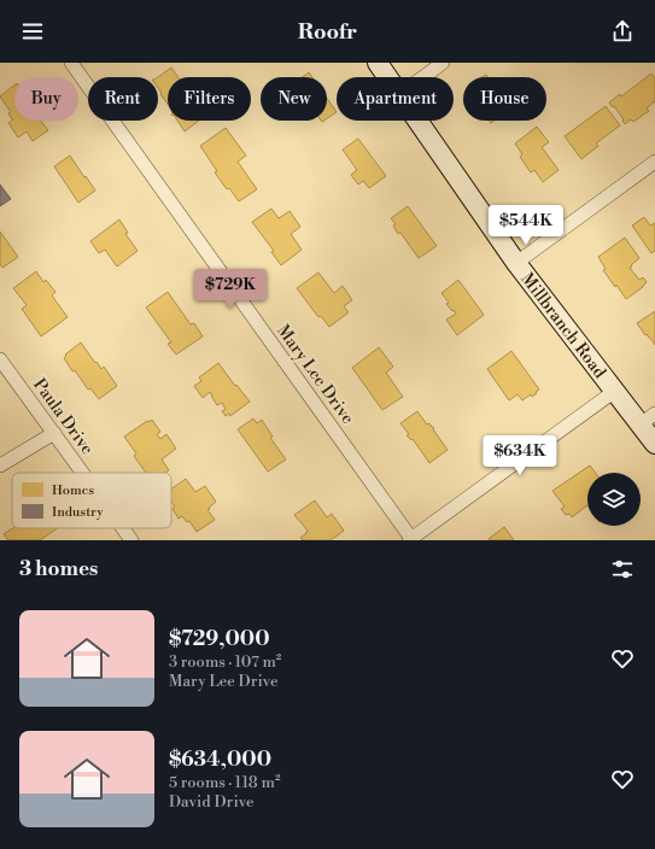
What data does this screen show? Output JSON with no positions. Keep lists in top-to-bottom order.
{
  "streets": {
    "main road": ["Millbranch Road"],
    "street": ["Mary Lee Drive", "Paula Drive"]
  },
  "legend": ["Homes", "Industry"],
  "page": {
    "header": "Roofr",
    "chip": [
      "Buy",
      "Rent",
      "Filters",
      "New",
      "Apartment",
      "House"
    ],
    "price": ["$544K", "$729K", "$634K"],
    "heading": "3 homes",
    "list": [
      {
        "name": "$729,000",
        "note": "3 rooms · 107 m² · Mary Lee Drive"
      },
      {
        "name": "$634,000",
        "note": "5 rooms · 118 m² · David Drive"
      }
    ]
  }
}
